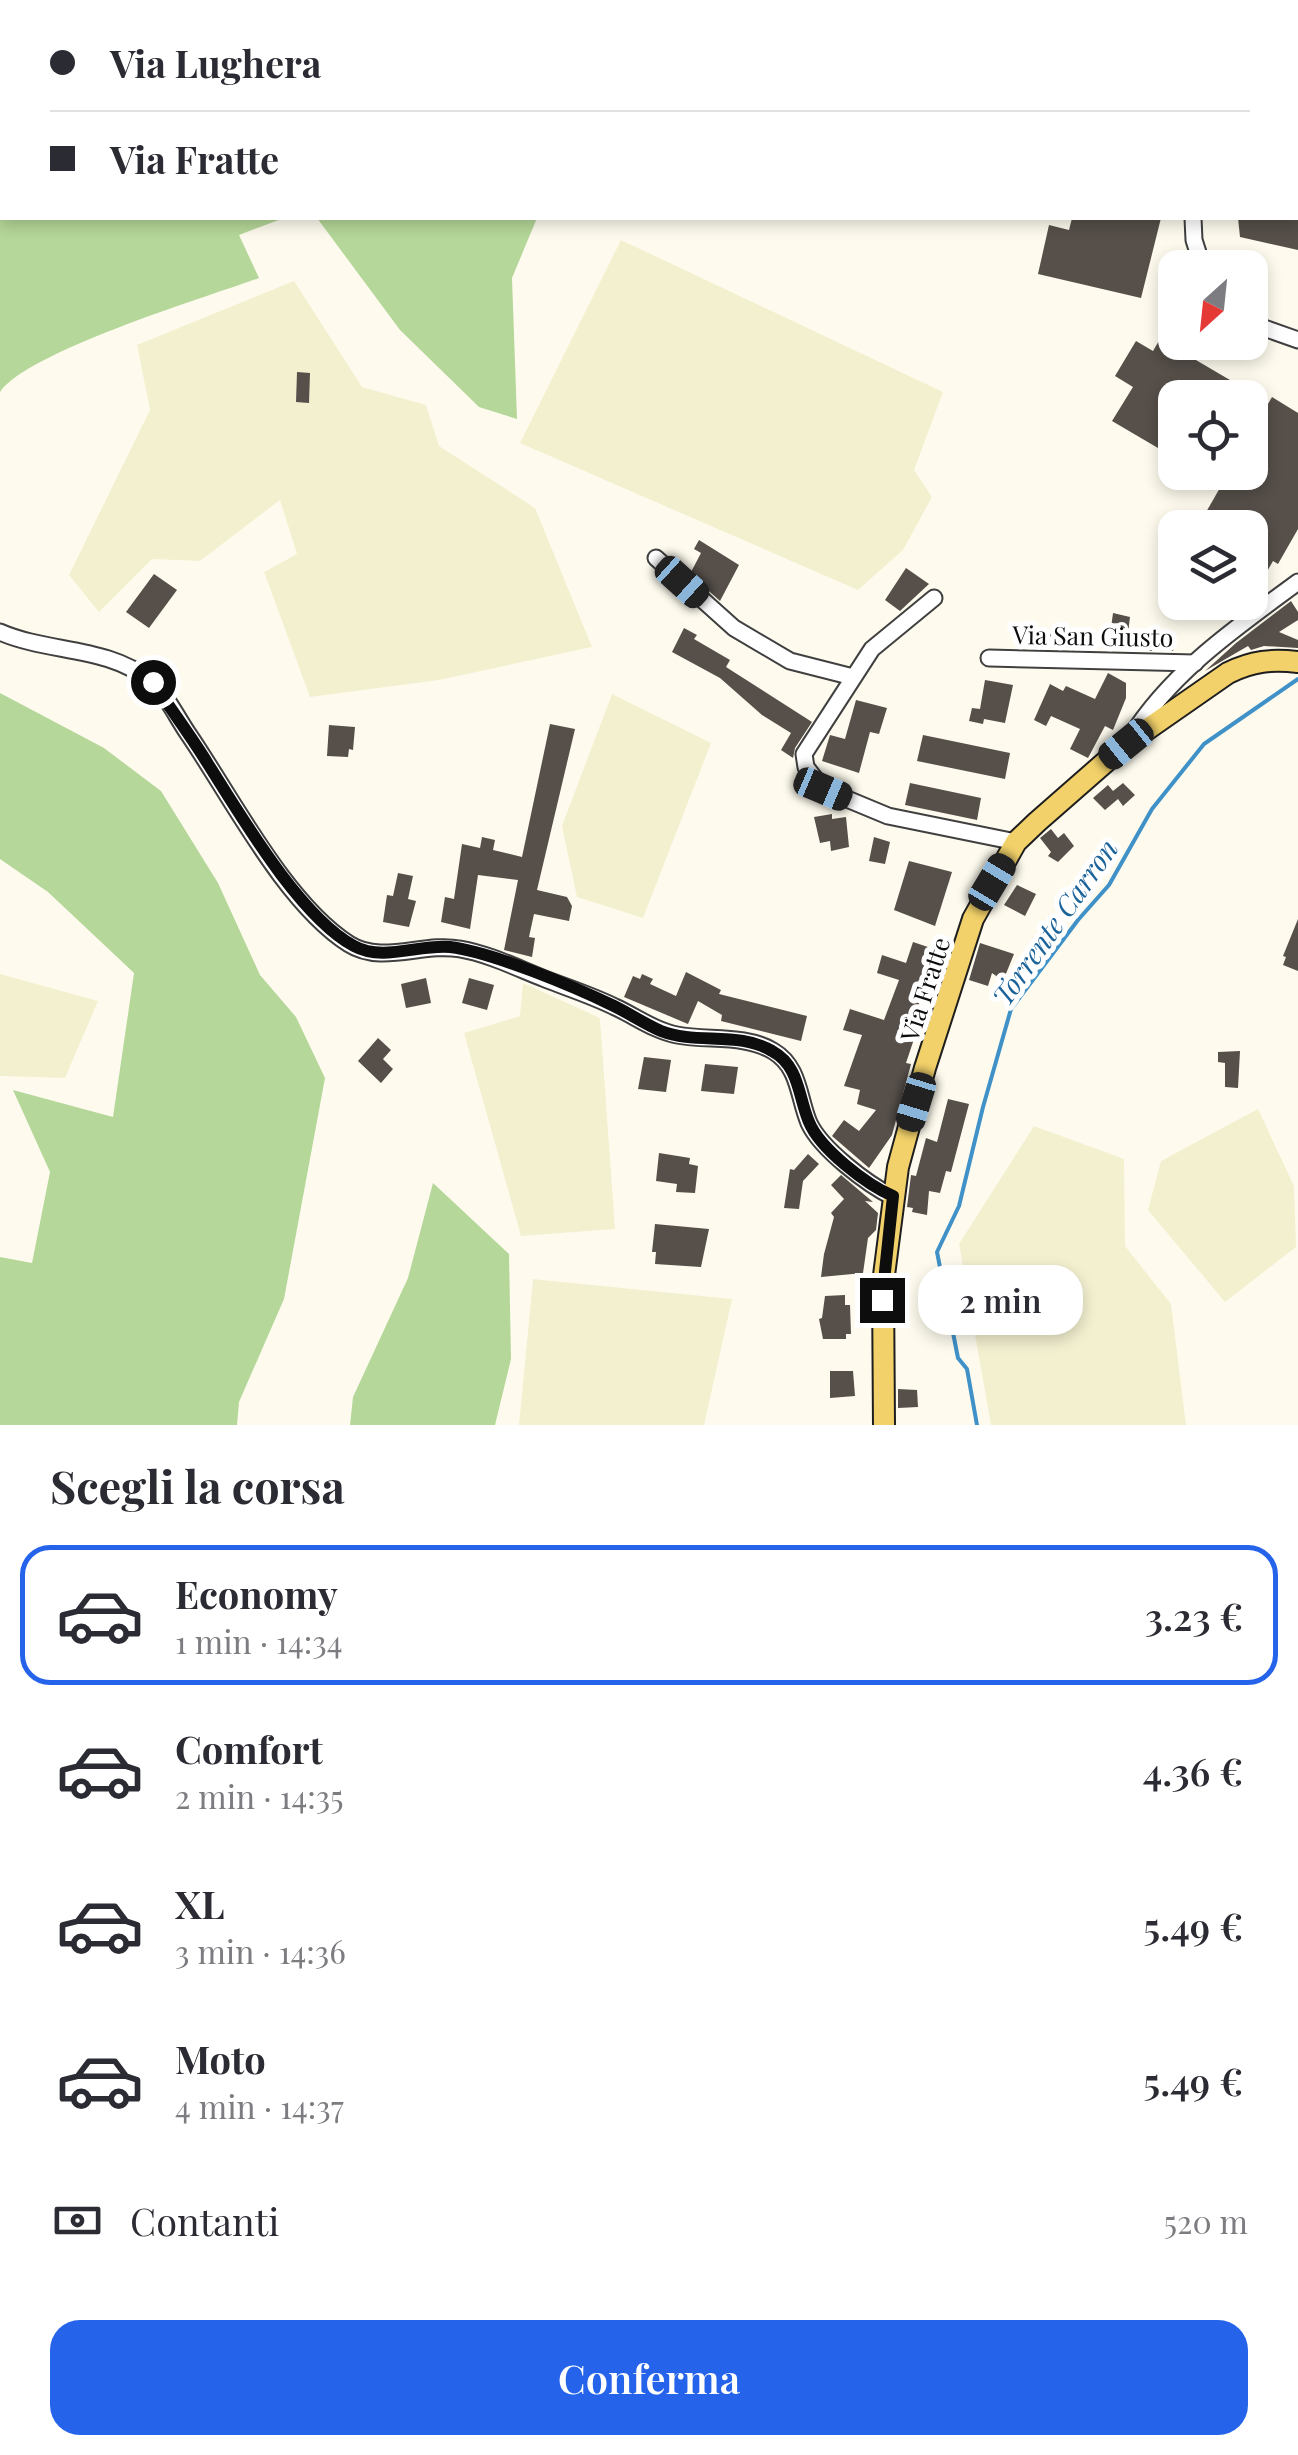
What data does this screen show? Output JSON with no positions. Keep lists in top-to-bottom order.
{
  "streets": {
    "main road": ["Via Fratte"],
    "street": ["Via San Giusto"]
  },
  "water": ["Torrente Carron"],
  "north": "bottom left",
  "page": {
    "banner": ["Via Lughera", "Via Fratte"],
    "bubble": "2 min",
    "heading": "Scegli la corsa",
    "list": [
      {
        "name": "Economy",
        "note": "1 min · 14:34",
        "value": "3.23 €"
      },
      {
        "name": "Comfort",
        "note": "2 min · 14:35",
        "value": "4.36 €"
      },
      {
        "name": "XL",
        "note": "3 min · 14:36",
        "value": "5.49 €"
      },
      {
        "name": "Moto",
        "note": "4 min · 14:37",
        "value": "5.49 €"
      }
    ],
    "pay": ["Contanti", "520 m"],
    "buttons": "Conferma"
  }
}
